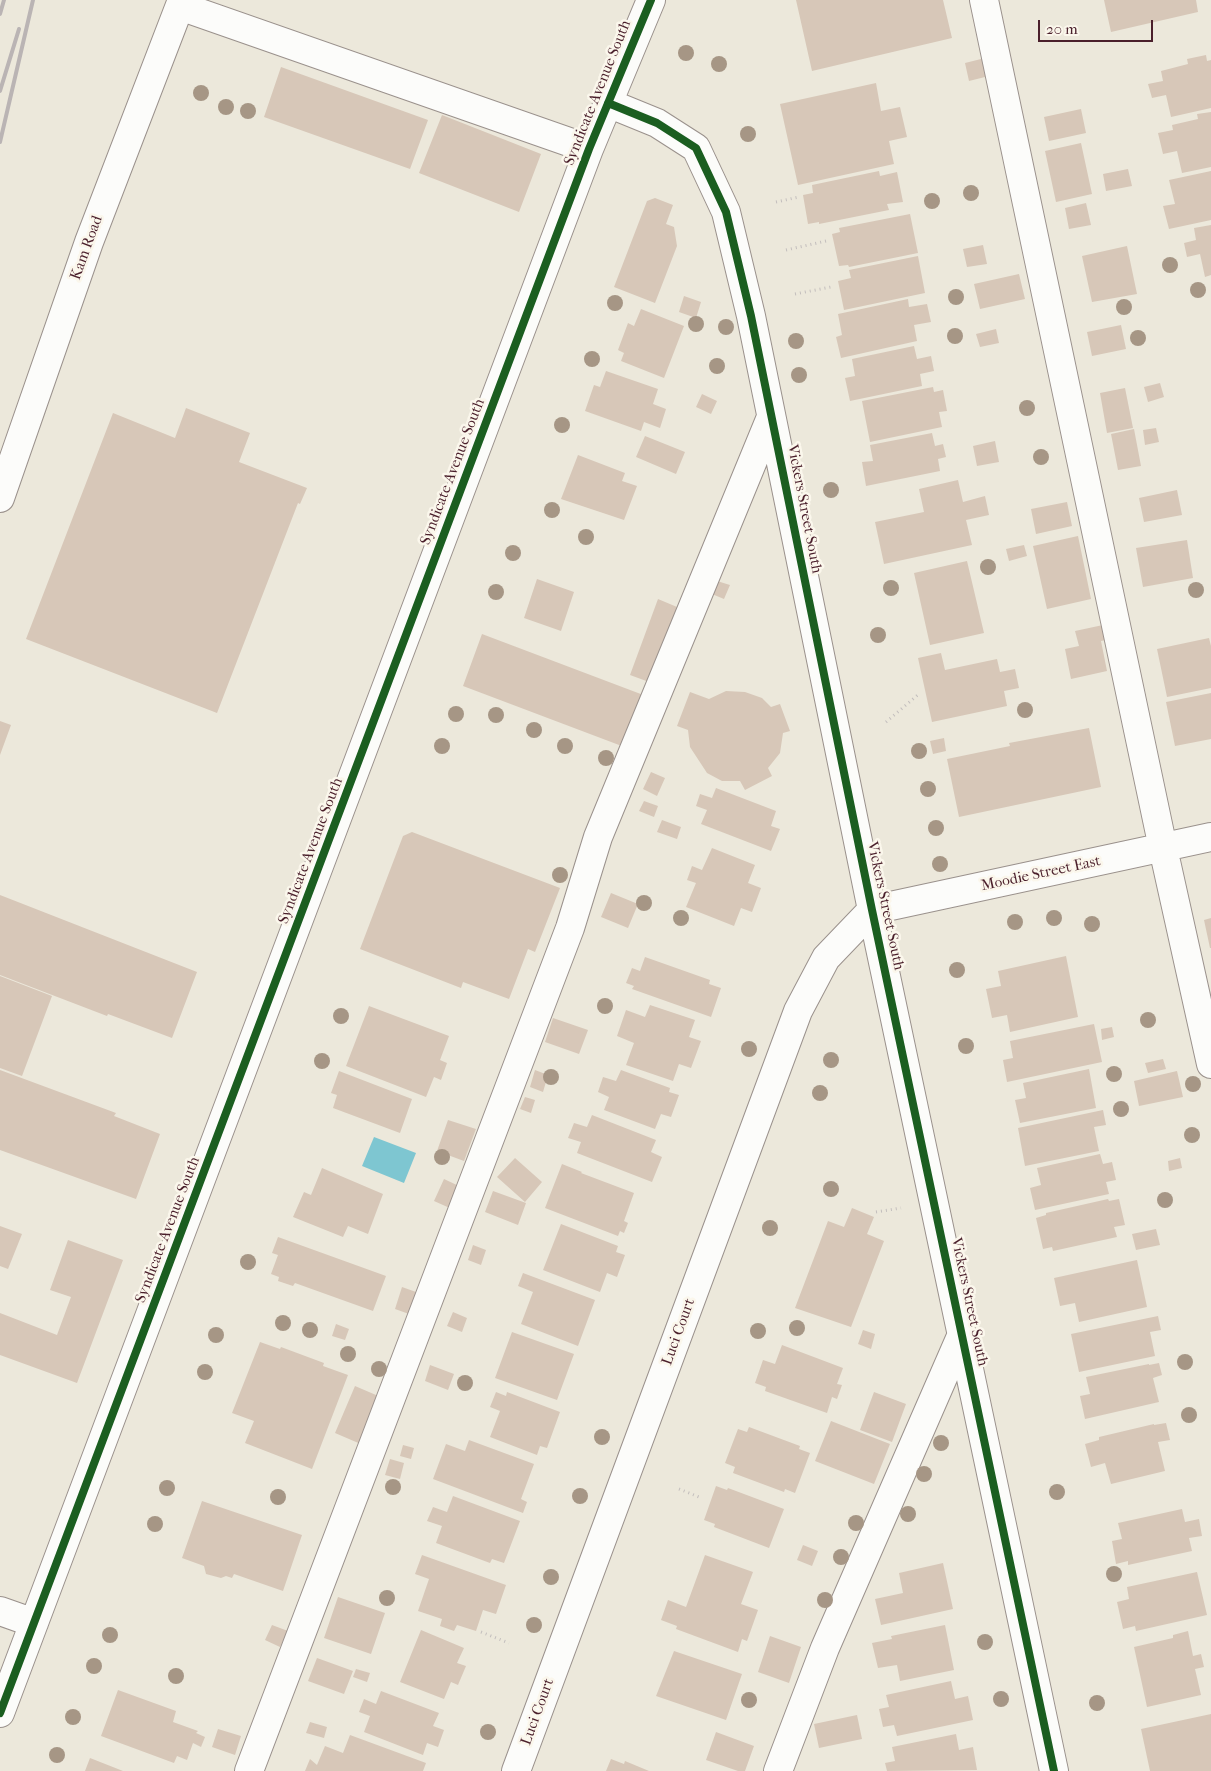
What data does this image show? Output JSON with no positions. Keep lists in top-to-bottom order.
{
  "streets": {
    "street": [
      "Syndicate Avenue South",
      "Kam Road",
      "Vickers Street South",
      "Moodie Street East",
      "Luci Court"
    ]
  },
  "crossings": [
    ["Syndicate Avenue South", "Vickers Street South"],
    ["Vickers Street South", "Moodie Street East"],
    ["Vickers Street South", "Luci Court"],
    ["Moodie Street East", "Luci Court"]
  ],
  "scale_bar": "20 m"
}
